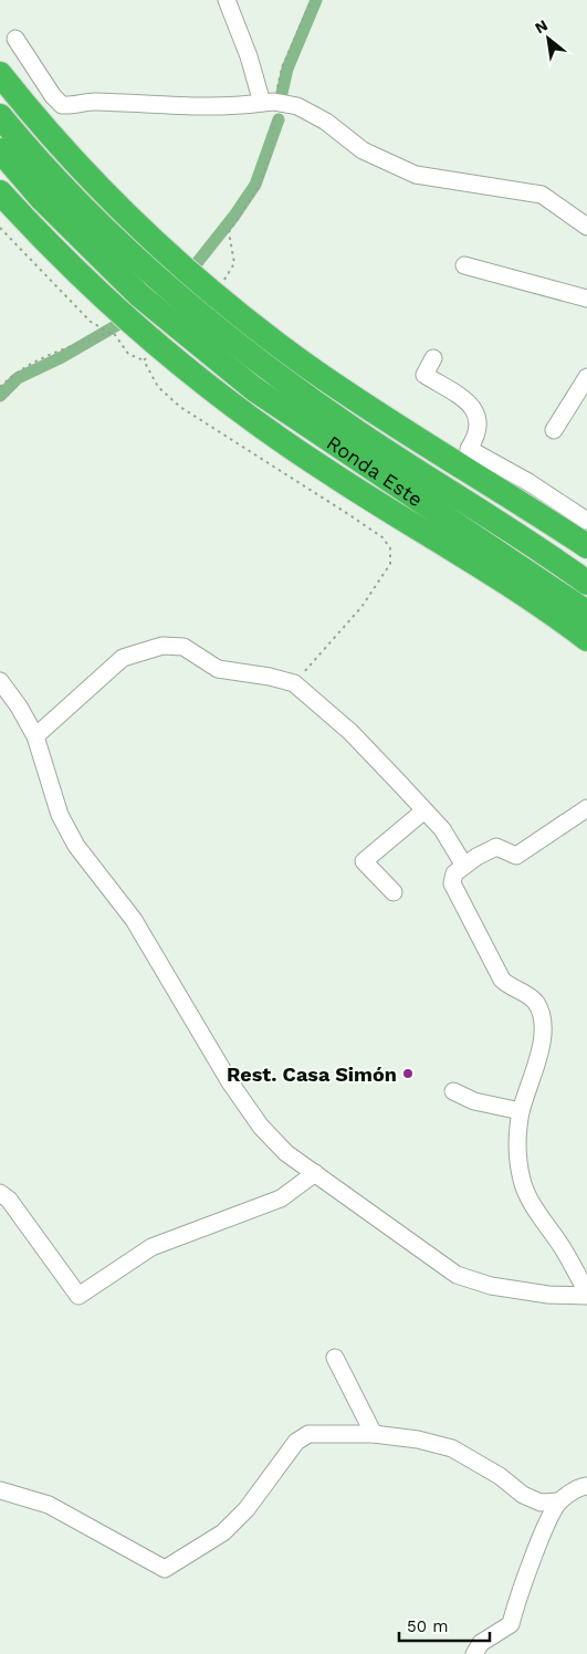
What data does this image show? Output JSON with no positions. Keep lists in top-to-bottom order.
{
  "streets": {
    "highway": ["Ronda Este"]
  },
  "places": ["Rest. Casa Simón"],
  "scale_bar": "50 m",
  "north": "top left"
}
